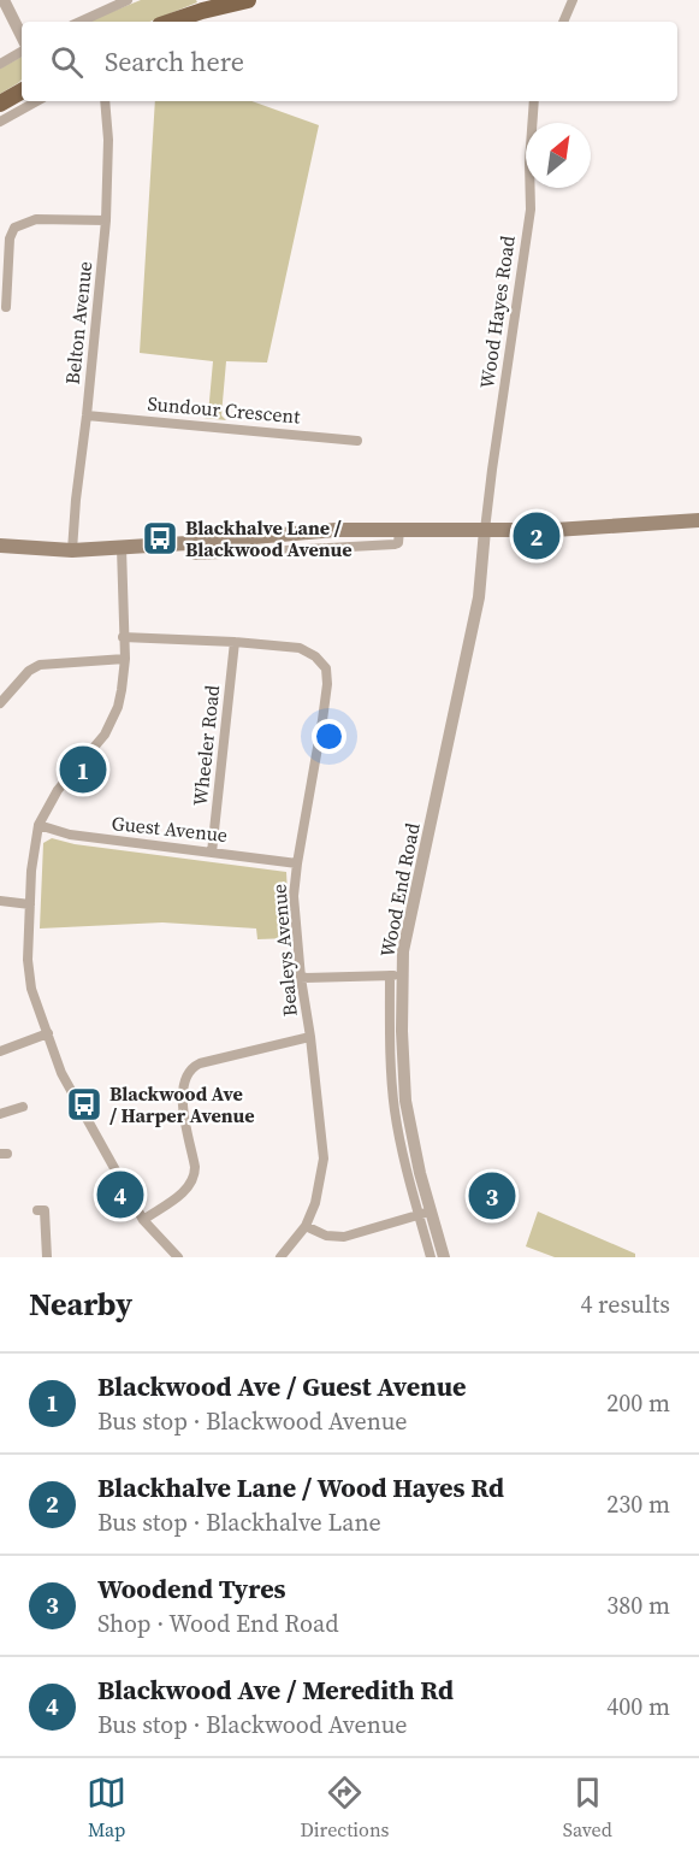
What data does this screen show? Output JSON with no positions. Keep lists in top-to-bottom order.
{
  "streets": {
    "street": [
      "Wood Hayes Road",
      "Belton Avenue",
      "Sundour Crescent",
      "Wheeler Road",
      "Guest Avenue",
      "Wood End Road",
      "Bealeys Avenue"
    ]
  },
  "crossings": [
    ["Wood Hayes Road", "Wood End Road"],
    ["Belton Avenue", "Sundour Crescent"],
    ["Wheeler Road", "Guest Avenue"],
    ["Wheeler Road", "Bealeys Avenue"],
    ["Guest Avenue", "Bealeys Avenue"]
  ],
  "places": {
    "bus stop": ["Blackhalve Lane / Blackwood Avenue", "Blackwood Ave / Harper Avenue"]
  },
  "north": "top right",
  "page": {
    "search": "Search here",
    "pins": [
      "2",
      "1",
      "4",
      "3"
    ],
    "heading": ["Nearby", "4 results"],
    "list": [
      {
        "mark": "1",
        "name": "Blackwood Ave / Guest Avenue",
        "note": "Bus stop · Blackwood Avenue",
        "value": "200 m"
      },
      {
        "mark": "2",
        "name": "Blackhalve Lane / Wood Hayes Rd",
        "note": "Bus stop · Blackhalve Lane",
        "value": "230 m"
      },
      {
        "mark": "3",
        "name": "Woodend Tyres",
        "note": "Shop · Wood End Road",
        "value": "380 m"
      },
      {
        "mark": "4",
        "name": "Blackwood Ave / Meredith Rd",
        "note": "Bus stop · Blackwood Avenue",
        "value": "400 m"
      }
    ],
    "nav": ["Map", "Directions", "Saved"]
  }
}
